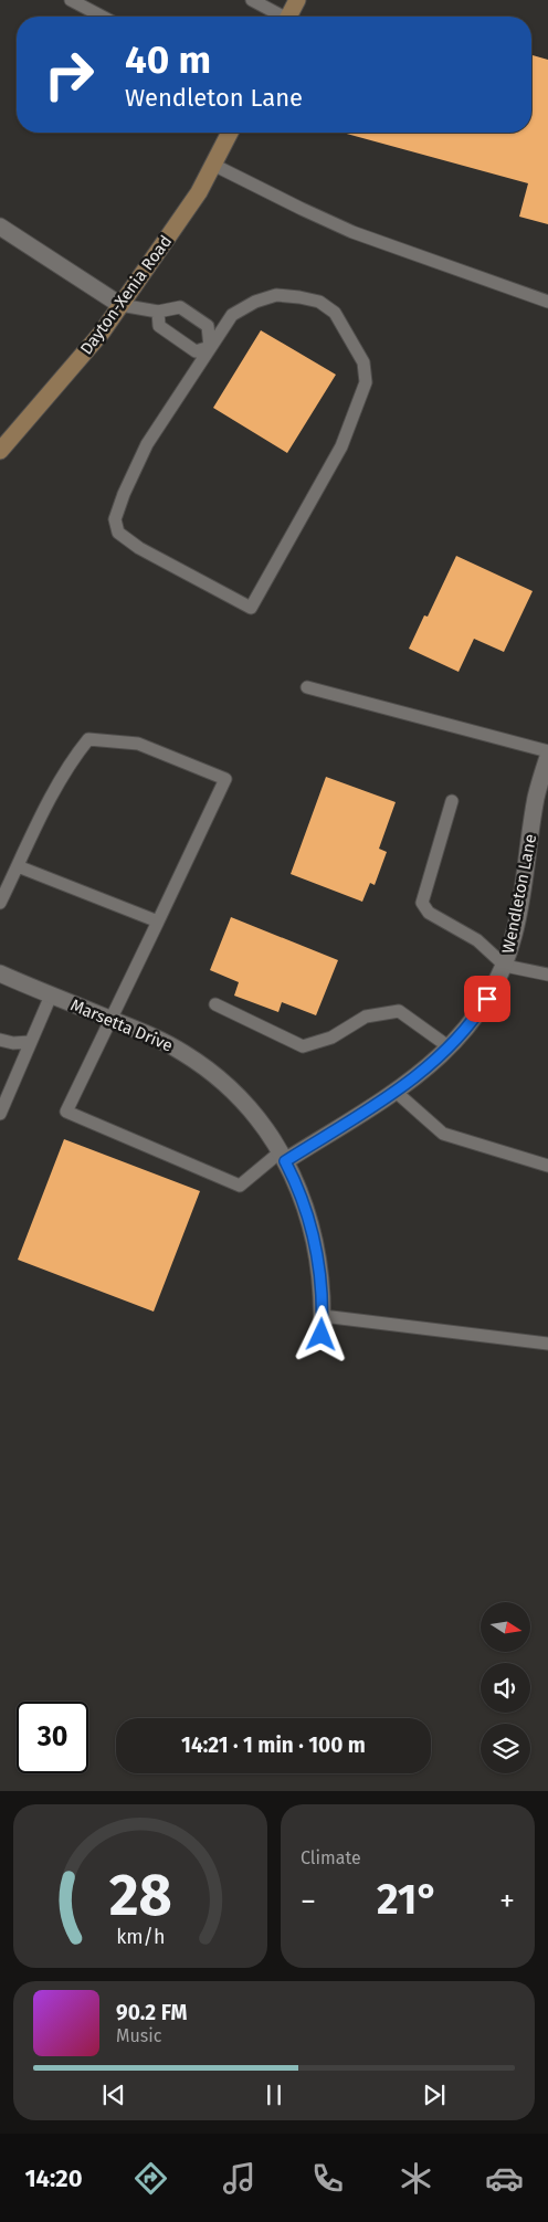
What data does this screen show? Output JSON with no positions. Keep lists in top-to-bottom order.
{
  "streets": {
    "main road": ["Dayton-Xenia Road"],
    "street": ["Wendleton Lane", "Marsetta Drive"]
  },
  "crossings": [
    ["Wendleton Lane", "Marsetta Drive"]
  ],
  "north": "right",
  "page": {
    "turn": ["40 m", "Wendleton Lane"],
    "limit": "30",
    "trip": "14:21 · 1 min · 100 m",
    "tile": "Climate",
    "heat": ["−", "21°", "+"],
    "song": ["90.2 FM", "Music"],
    "tabs": "14:20",
    "gauge": ["28", "km/h"]
  }
}
